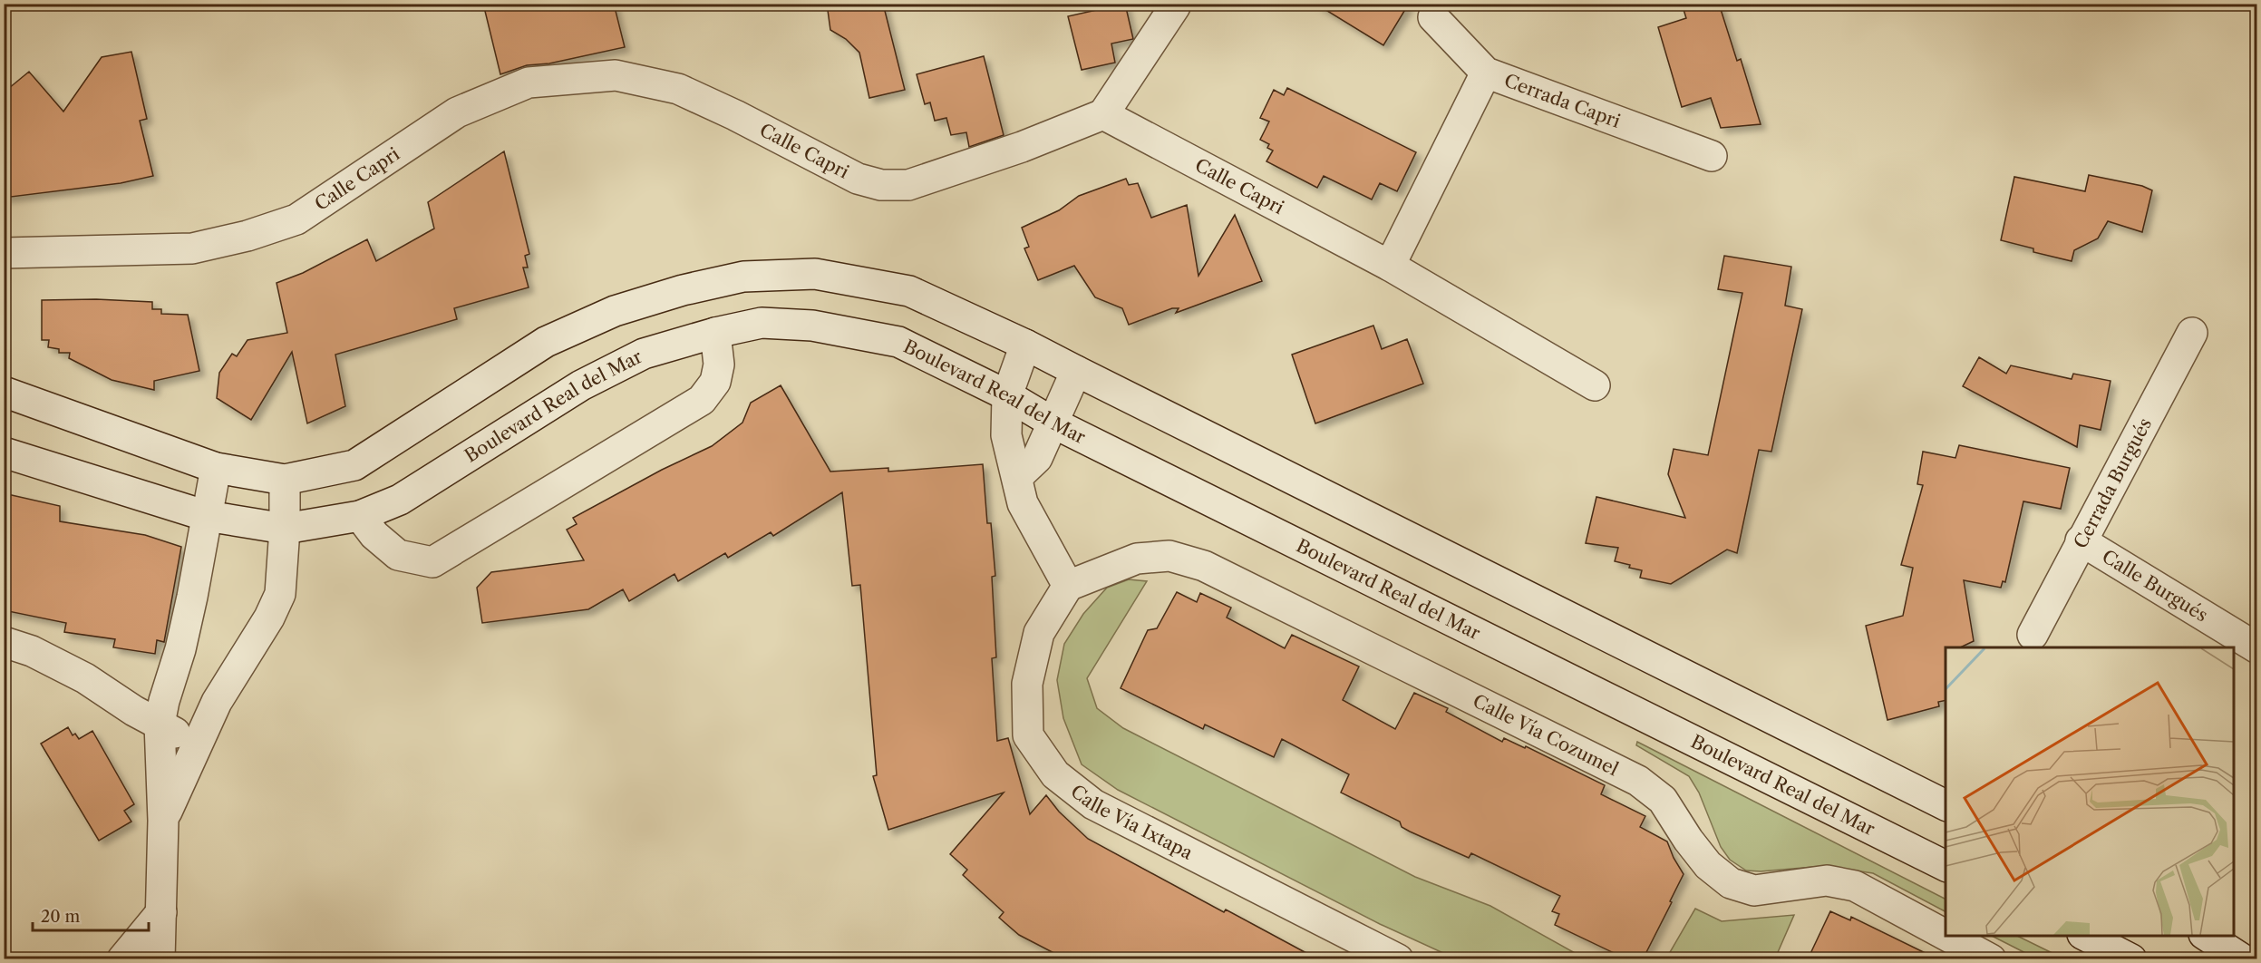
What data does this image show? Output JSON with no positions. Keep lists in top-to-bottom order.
{
  "streets": {
    "street": [
      "Cerrada Capri",
      "Calle Capri",
      "Boulevard Real del Mar",
      "Cerrada Burgués",
      "Calle Burgués",
      "Calle Vía Cozumel",
      "Calle Vía Ixtapa"
    ]
  },
  "crossings": [
    ["Cerrada Burgués", "Calle Burgués"],
    ["Calle Vía Cozumel", "Calle Vía Ixtapa"]
  ],
  "scale_bar": "20 m"
}
